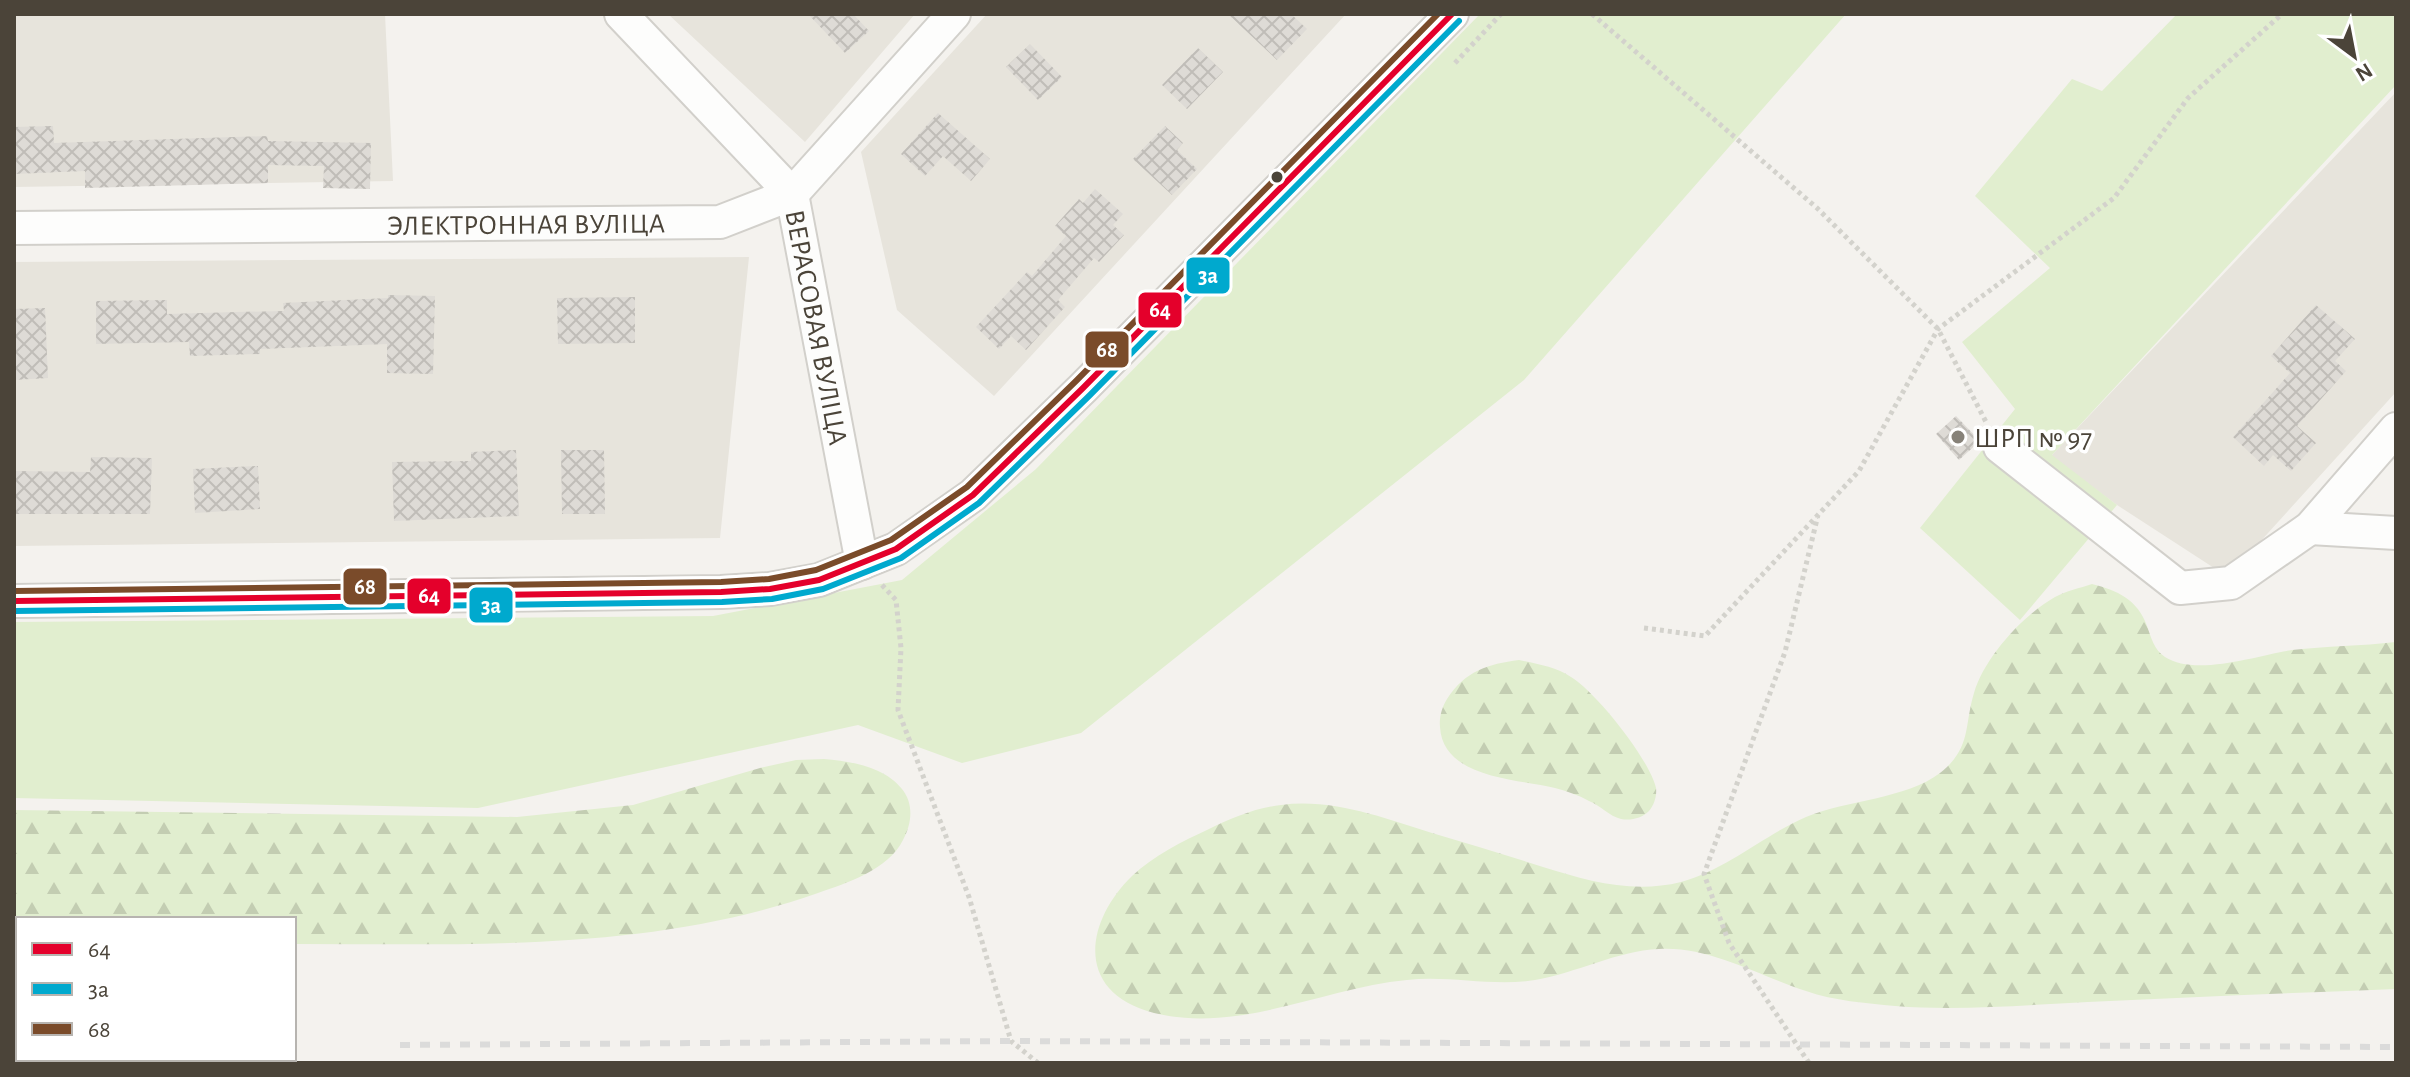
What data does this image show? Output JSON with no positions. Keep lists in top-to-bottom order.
{
  "streets": {
    "street": ["ЭЛЕКТРОННАЯ ВУЛІЦА", "ВЕРАСОВАЯ ВУЛІЦА"]
  },
  "crossings": [
    ["ЭЛЕКТРОННАЯ ВУЛІЦА", "ВЕРАСОВАЯ ВУЛІЦА"]
  ],
  "places": ["ШРП № 97"],
  "lines": ["transit line 64", "transit line 68", "transit line 3а"],
  "legend": ["64", "3а", "68"],
  "north": "bottom right"
}
